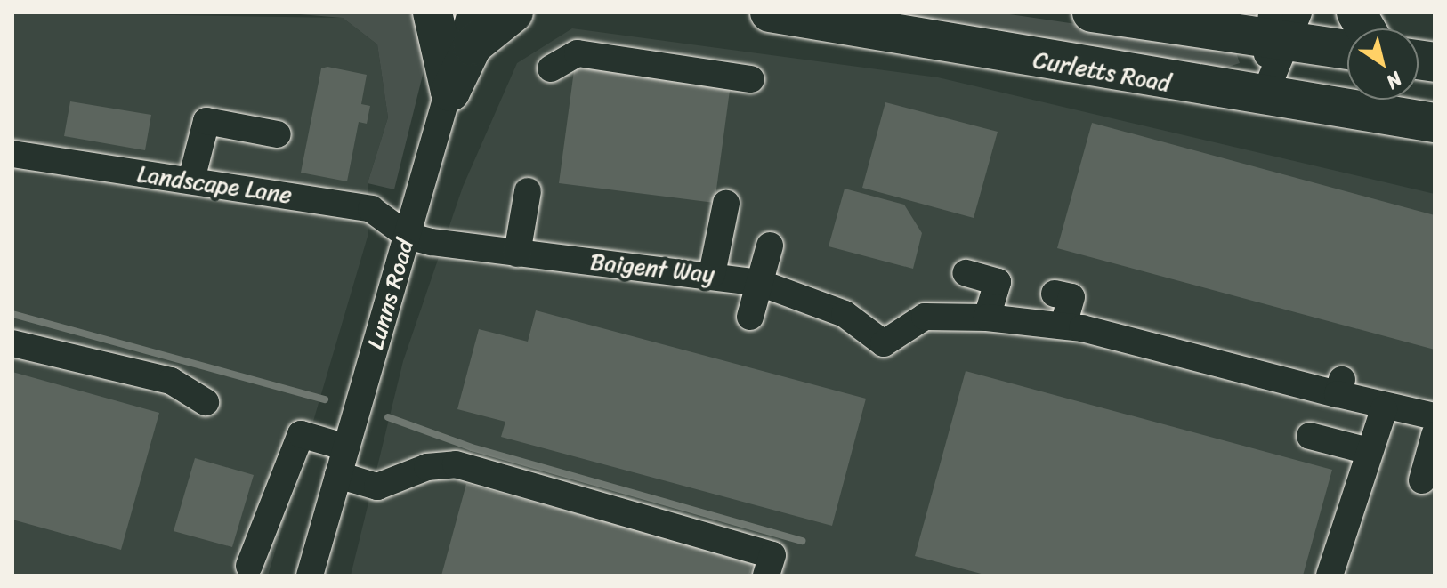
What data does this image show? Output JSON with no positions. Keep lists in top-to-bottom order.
{
  "streets": {
    "highway": ["Curletts Road"],
    "street": ["Landscape Lane", "Baigent Way", "Lunns Road"]
  },
  "crossings": [
    ["Landscape Lane", "Baigent Way"],
    ["Landscape Lane", "Lunns Road"],
    ["Baigent Way", "Lunns Road"]
  ],
  "north": "bottom right"
}
